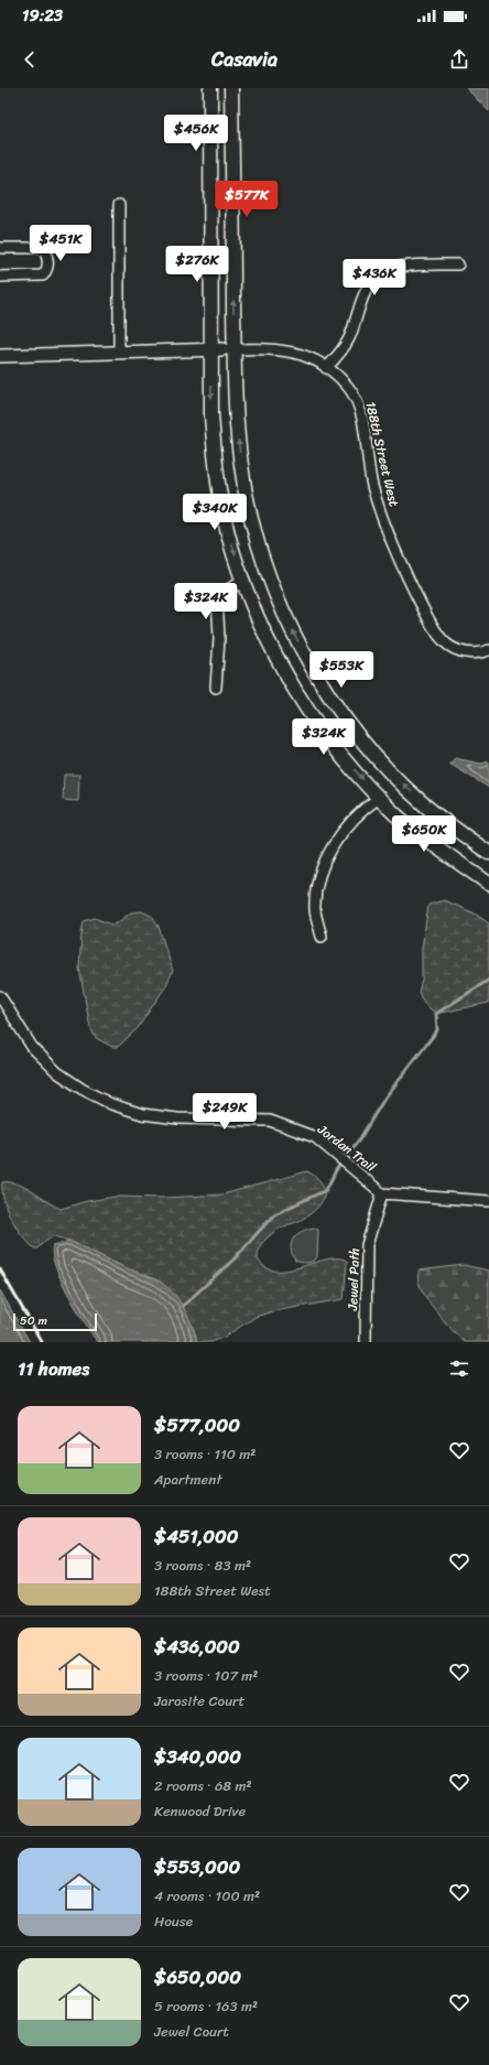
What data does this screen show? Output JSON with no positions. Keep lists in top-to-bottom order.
{
  "streets": {
    "street": ["188th Street West", "Jordan Trail", "Jewel Path"]
  },
  "crossings": [
    ["Jordan Trail", "Jewel Path"]
  ],
  "scale_bar": "50 m",
  "page": {
    "status": "19:23",
    "header": "Casavia",
    "price": [
      "$456K",
      "$577K",
      "$451K",
      "$276K",
      "$436K",
      "$340K",
      "$324K",
      "$553K",
      "$324K",
      "$650K",
      "$249K"
    ],
    "scale": "50 m",
    "heading": "11 homes",
    "list": [
      {
        "name": "$577,000",
        "note": "3 rooms · 110 m² · Apartment"
      },
      {
        "name": "$451,000",
        "note": "3 rooms · 83 m² · 188th Street West"
      },
      {
        "name": "$436,000",
        "note": "3 rooms · 107 m² · Jarosite Court"
      },
      {
        "name": "$340,000",
        "note": "2 rooms · 68 m² · Kenwood Drive"
      },
      {
        "name": "$553,000",
        "note": "4 rooms · 100 m² · House"
      },
      {
        "name": "$650,000",
        "note": "5 rooms · 163 m² · Jewel Court"
      }
    ]
  }
}
